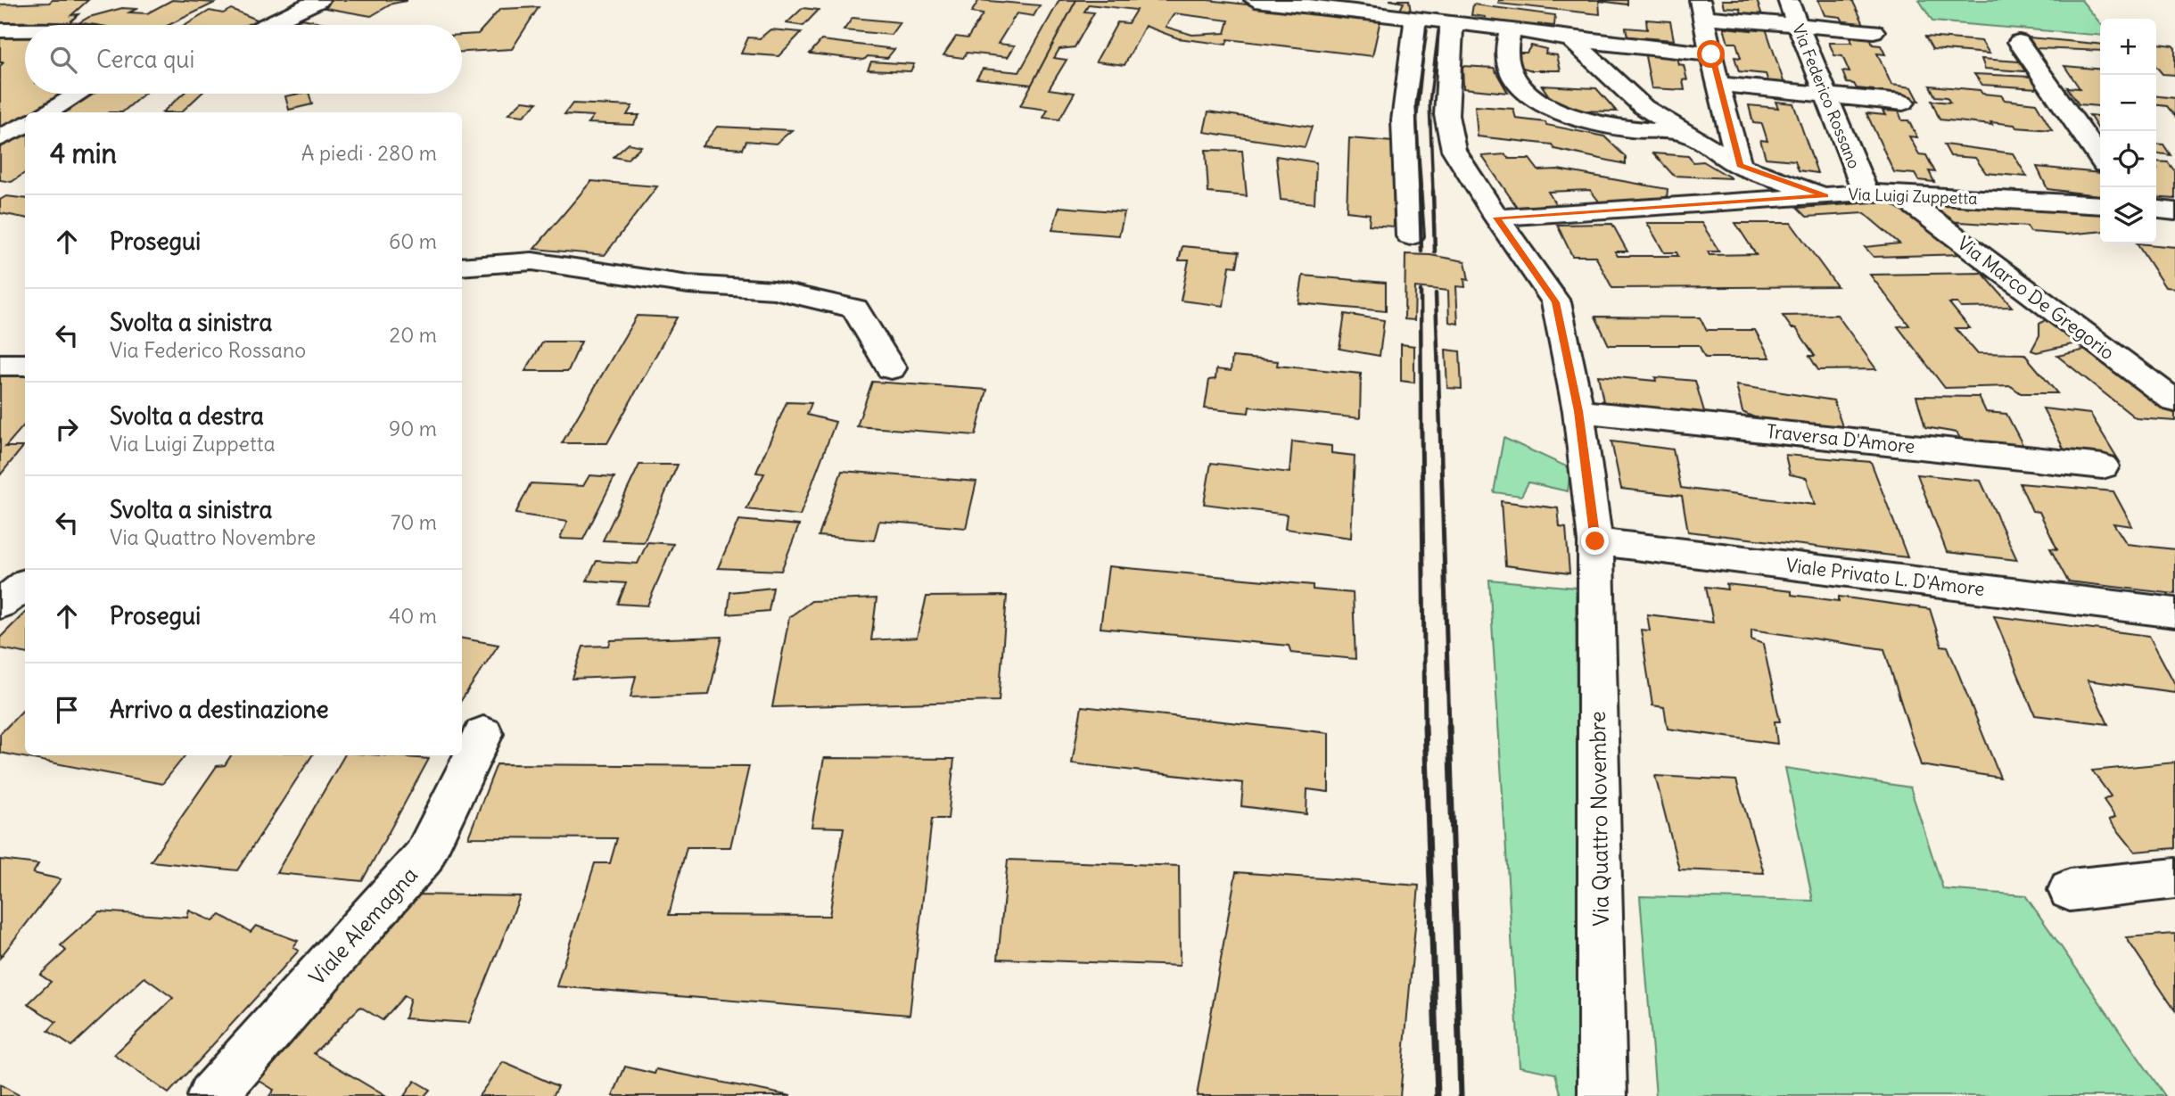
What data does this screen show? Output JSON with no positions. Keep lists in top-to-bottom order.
{
  "streets": {
    "street": [
      "Via Federico Rossano",
      "Via Luigi Zuppetta",
      "Via Marco De Gregorio",
      "Traversa D'Amore",
      "Viale Privato L. D'Amore",
      "Via Quattro Novembre",
      "Viale Alemagna"
    ]
  },
  "crossings": [
    ["Via Federico Rossano", "Via Luigi Zuppetta"],
    ["Via Luigi Zuppetta", "Via Marco De Gregorio"],
    ["Traversa D'Amore", "Via Quattro Novembre"],
    ["Viale Privato L. D'Amore", "Via Quattro Novembre"]
  ],
  "page": {
    "map_buttons": ["+", "−"],
    "search": "Cerca qui",
    "heading": ["4 min", "A piedi · 280 m"],
    "list": [
      ["Prosegui", "60 m"],
      ["Svolta a sinistra", "Via Federico Rossano", "20 m"],
      ["Svolta a destra", "Via Luigi Zuppetta", "90 m"],
      ["Svolta a sinistra", "Via Quattro Novembre", "70 m"],
      ["Prosegui", "40 m"],
      "Arrivo a destinazione"
    ]
  }
}
